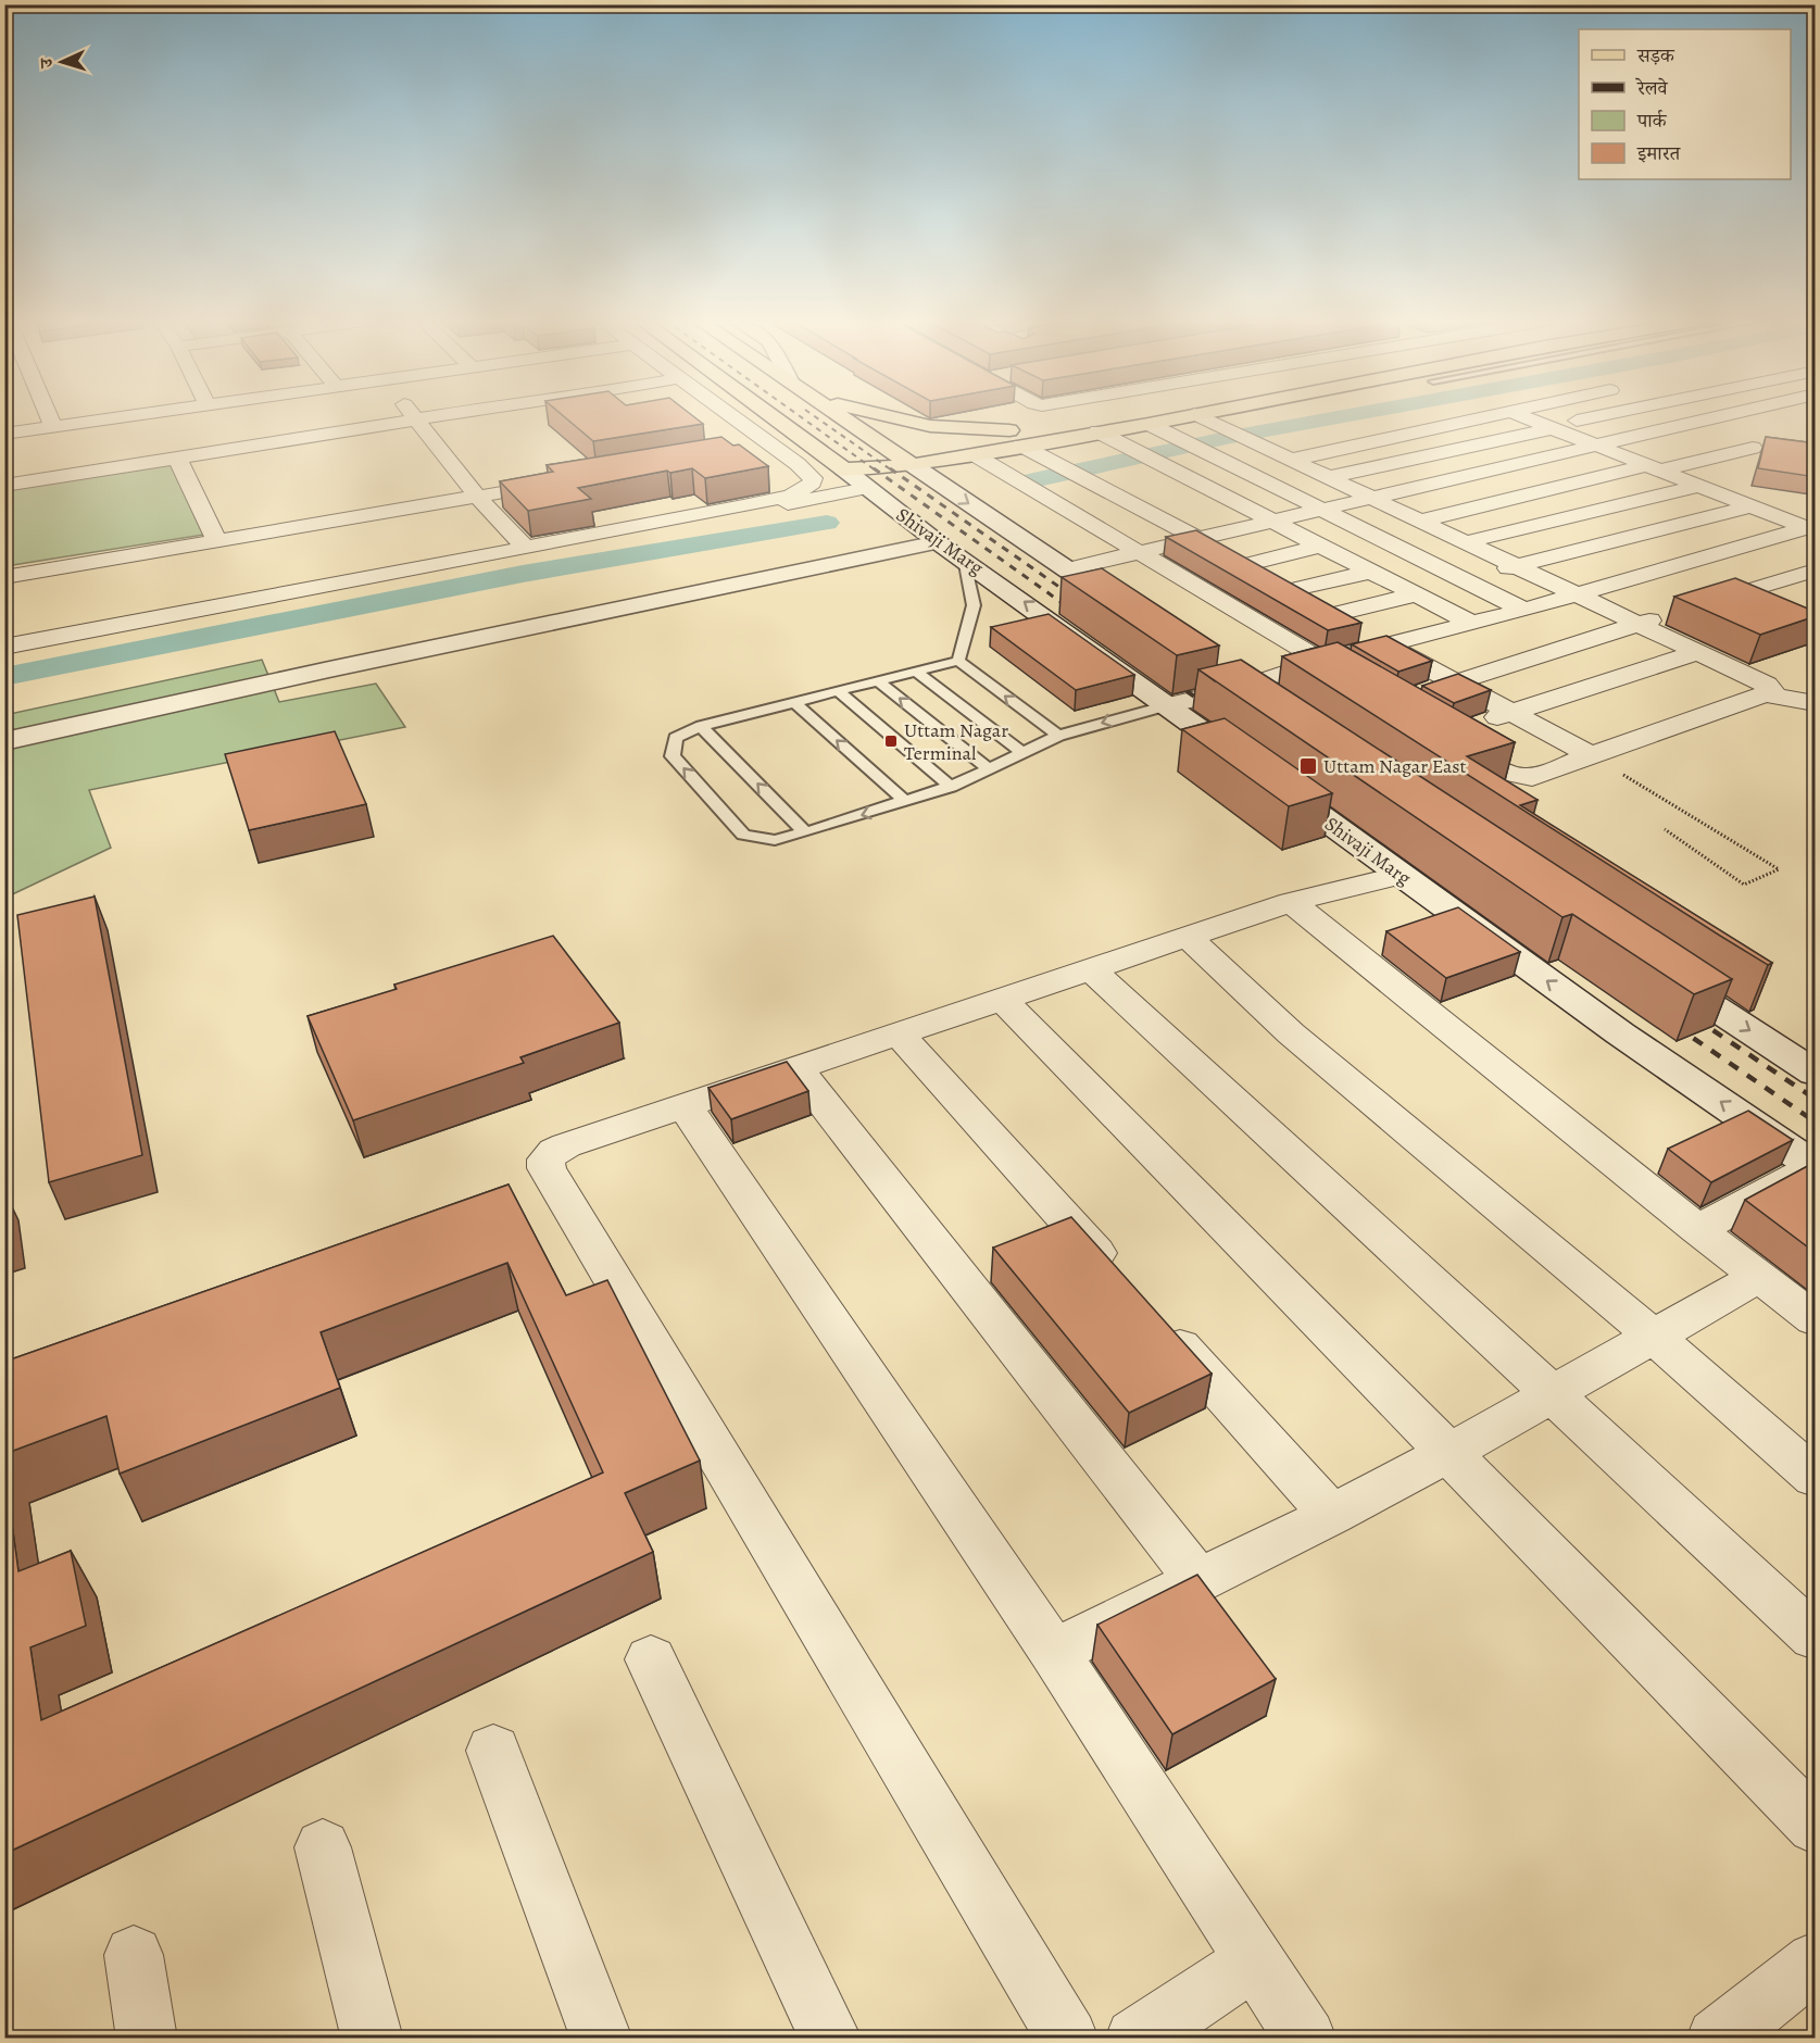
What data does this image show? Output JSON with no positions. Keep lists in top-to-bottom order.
{
  "streets": {
    "main road": ["Shivaji Marg"]
  },
  "places": {
    "transit": ["Uttam Nagar Terminal", "Uttam Nagar East"]
  },
  "legend": [
    "सड़क",
    "रेलवे",
    "पार्क",
    "इमारत"
  ],
  "north": "left"
}
